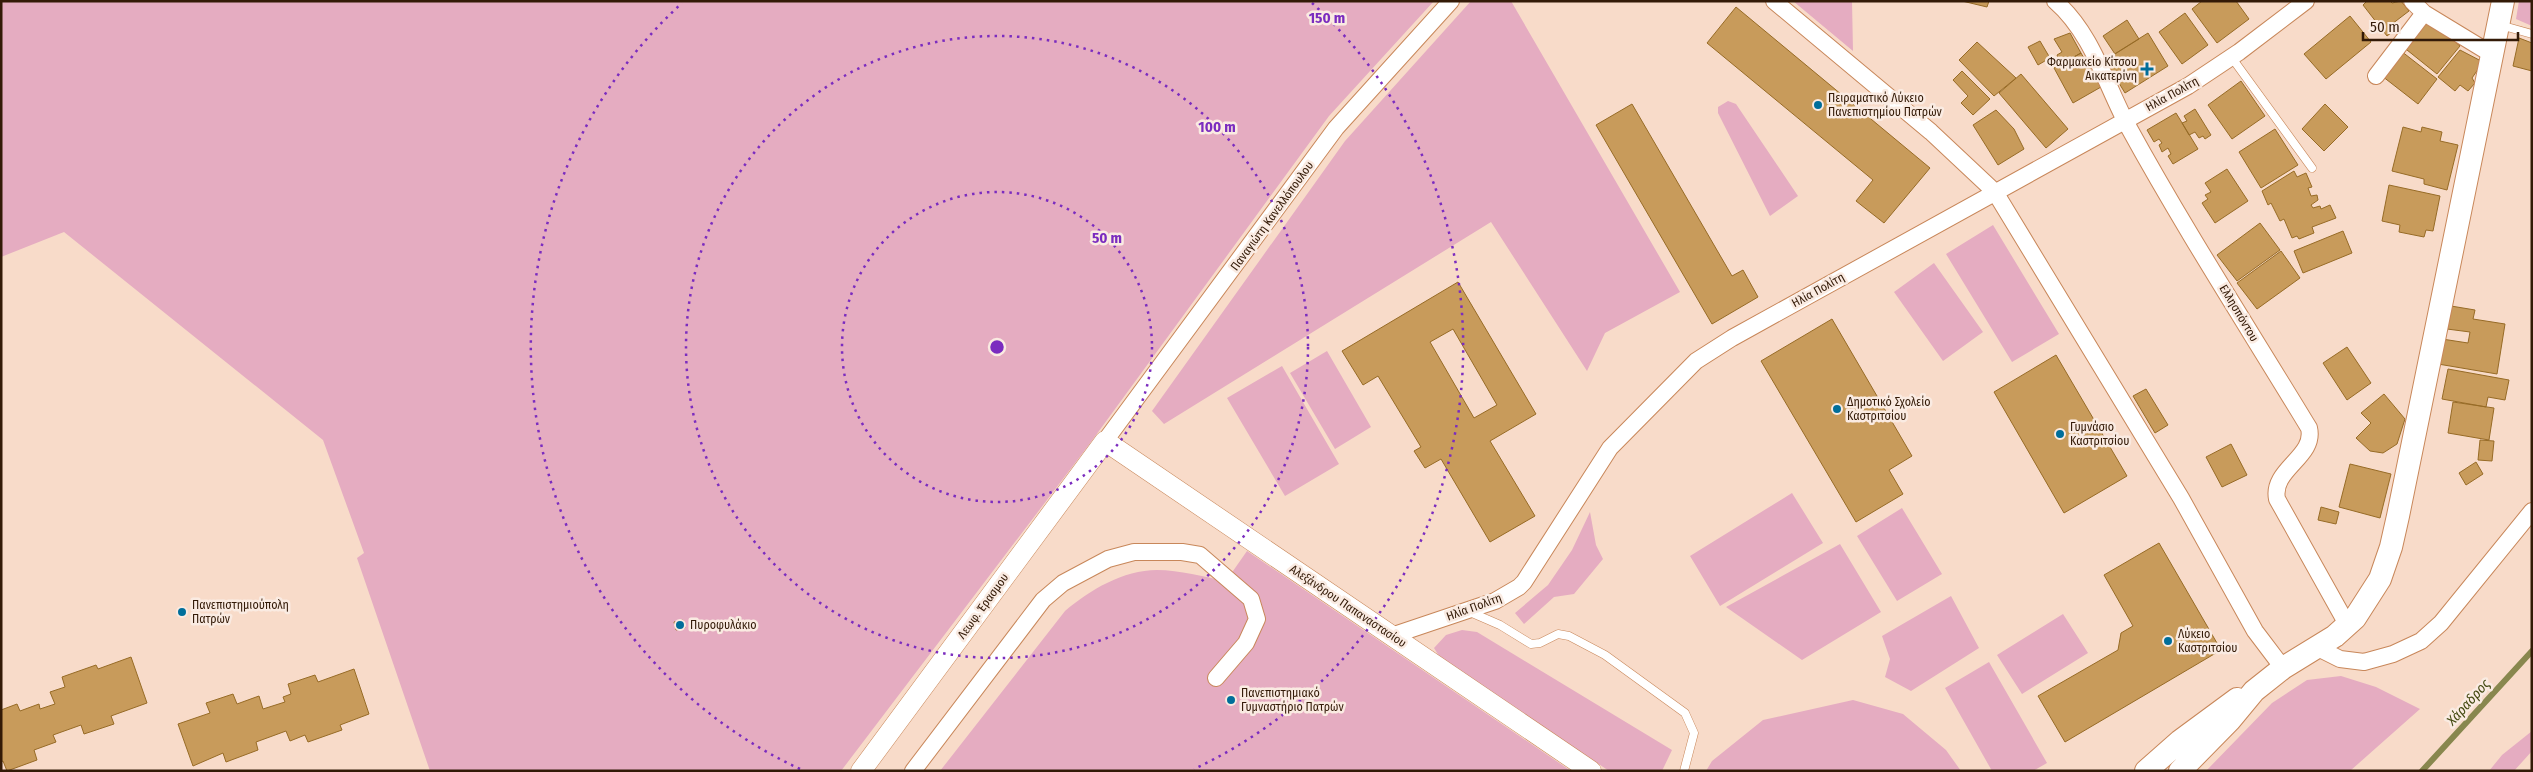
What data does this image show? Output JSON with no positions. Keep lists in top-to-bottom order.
{
  "streets": {
    "street": [
      "Ηλία Πολίτη",
      "Παναγιώτη Κανελλόπουλου",
      "Ελλησπόντου",
      "Λεωφ. Έρασμου",
      "Αλεξάνδρου Παπαναστασίου"
    ]
  },
  "crossings": [
    ["Ηλία Πολίτη", "Ελλησπόντου"],
    ["Ηλία Πολίτη", "Αλεξάνδρου Παπαναστασίου"],
    ["Παναγιώτη Κανελλόπουλου", "Λεωφ. Έρασμου"],
    ["Παναγιώτη Κανελλόπουλου", "Αλεξάνδρου Παπαναστασίου"],
    ["Λεωφ. Έρασμου", "Αλεξάνδρου Παπαναστασίου"]
  ],
  "water": ["Χάραδρος"],
  "places": {
    "health": ["Φαρμακείο Κίτσου Αικατερίνη"],
    "other": [
      "Πειραματικό Λύκειο Πανεπιστημίου Πατρών",
      "Δημοτικό Σχολείο Καστριτσίου",
      "Γυμνάσιο Καστριτσίου",
      "Πανεπιστημιούπολη Πατρών",
      "Πυροφυλάκιο",
      "Λύκειο Καστριτσίου",
      "Πανεπιστημιακό Γυμναστήριο Πατρών"
    ]
  },
  "scale_bar": "50 m",
  "rings": ["150 m", "100 m", "50 m"]
}
